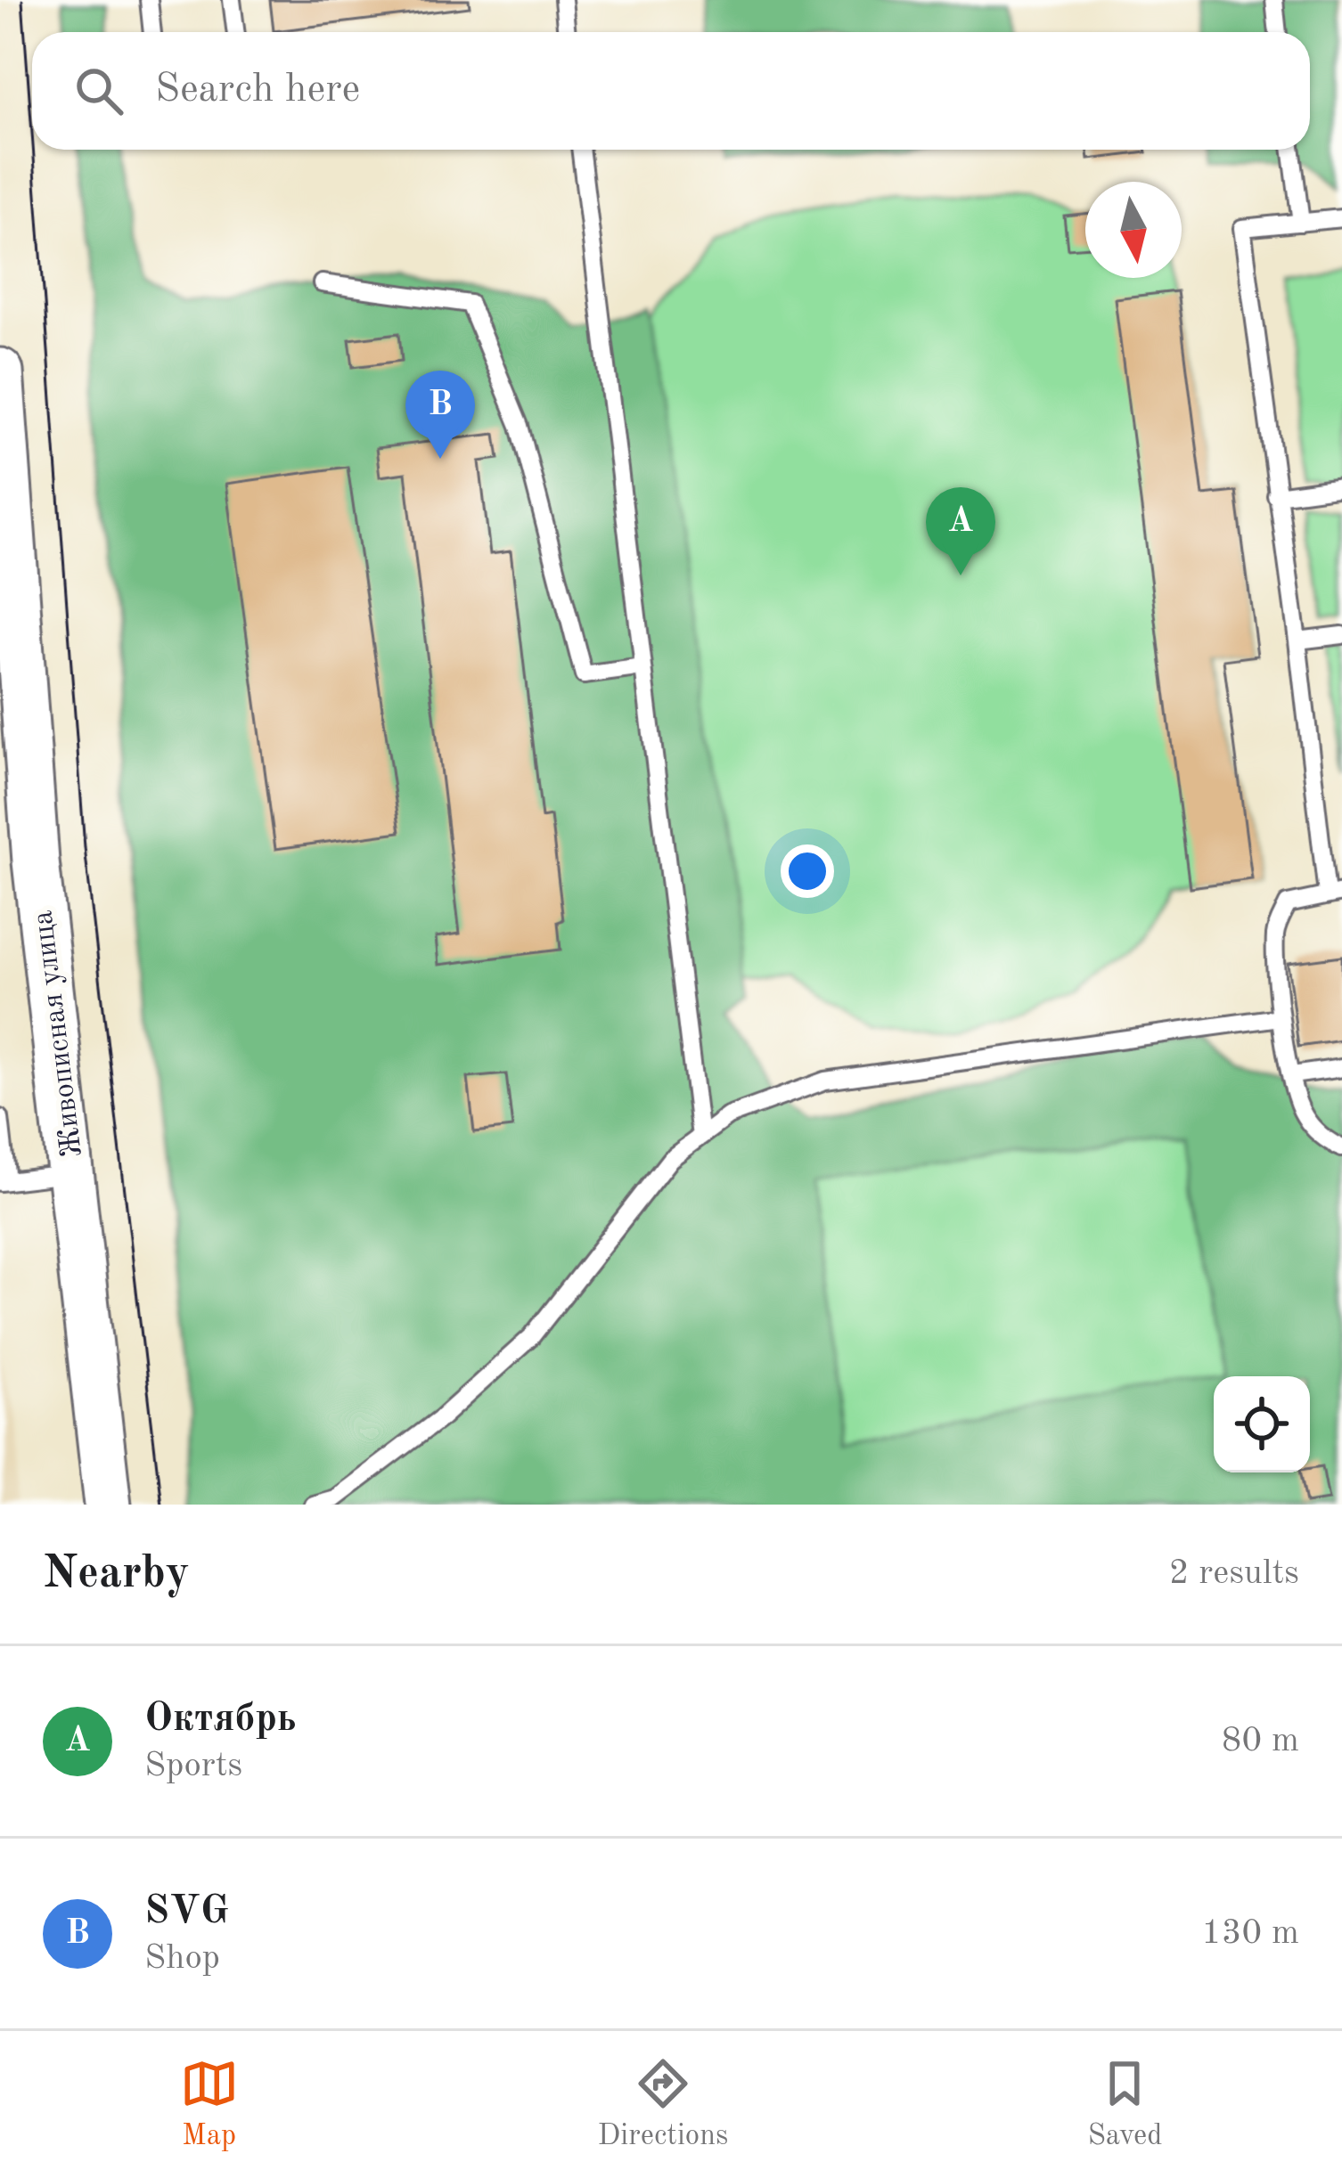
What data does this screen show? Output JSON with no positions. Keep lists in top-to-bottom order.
{
  "streets": {
    "street": ["Живописная улица"]
  },
  "north": "bottom",
  "page": {
    "search": "Search here",
    "pins": ["B", "A"],
    "heading": ["Nearby", "2 results"],
    "list": [
      {
        "mark": "A",
        "name": "Октябрь",
        "note": "Sports",
        "value": "80 m"
      },
      {
        "mark": "B",
        "name": "SVG",
        "note": "Shop",
        "value": "130 m"
      }
    ],
    "nav": ["Map", "Directions", "Saved"]
  }
}
